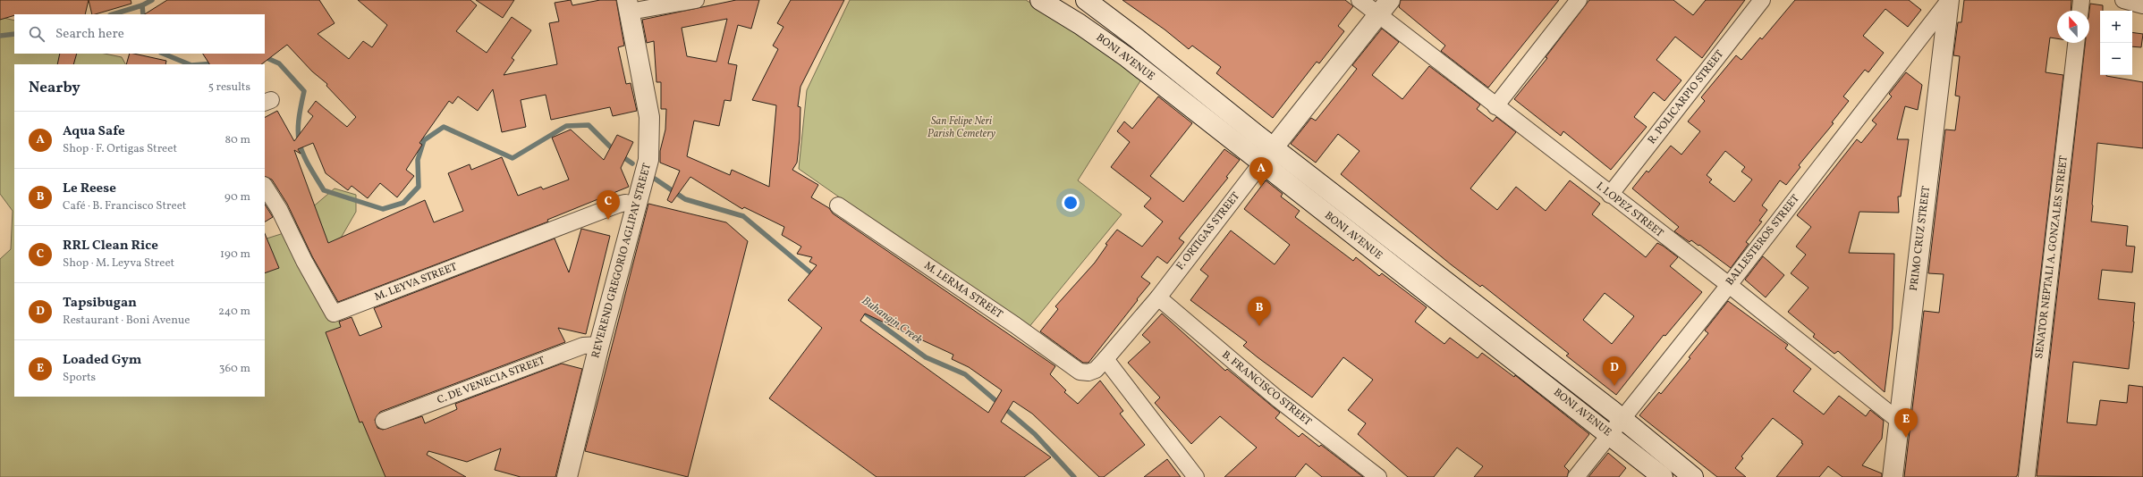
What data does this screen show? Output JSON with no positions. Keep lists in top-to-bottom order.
{
  "streets": {
    "main road": [
      "BONI AVENUE",
      "F. ORTIGAS STREET",
      "PRIMO CRUZ STREET",
      "REVEREND GREGORIO AGLIPAY STREET"
    ],
    "street": [
      "R. POLICARPIO STREET",
      "I. LOPEZ STREET",
      "BALLESTEROS STREET",
      "SENATOR NEPTALI A. GONZALES STREET",
      "M. LEYVA STREET",
      "M. LERMA STREET",
      "C. DE VENECIA STREET",
      "B. FRANCISCO STREET"
    ]
  },
  "crossings": [
    ["BONI AVENUE", "F. ORTIGAS STREET"],
    ["BONI AVENUE", "BALLESTEROS STREET"],
    ["R. POLICARPIO STREET", "I. LOPEZ STREET"],
    ["I. LOPEZ STREET", "F. ORTIGAS STREET"],
    ["I. LOPEZ STREET", "PRIMO CRUZ STREET"],
    ["I. LOPEZ STREET", "BALLESTEROS STREET"],
    ["F. ORTIGAS STREET", "M. LERMA STREET"],
    ["F. ORTIGAS STREET", "B. FRANCISCO STREET"],
    ["PRIMO CRUZ STREET", "BALLESTEROS STREET"],
    ["REVEREND GREGORIO AGLIPAY STREET", "M. LEYVA STREET"],
    ["REVEREND GREGORIO AGLIPAY STREET", "C. DE VENECIA STREET"]
  ],
  "water": ["Buhangin Creek"],
  "parks": ["San Felipe Neri Parish Cemetery"],
  "north": "top",
  "page": {
    "map_buttons": ["+", "−"],
    "search": "Search here",
    "heading": ["Nearby", "5 results"],
    "list": [
      {
        "mark": "A",
        "name": "Aqua Safe",
        "note": "Shop · F. Ortigas Street",
        "value": "80 m"
      },
      {
        "mark": "B",
        "name": "Le Reese",
        "note": "Café · B. Francisco Street",
        "value": "90 m"
      },
      {
        "mark": "C",
        "name": "RRL Clean Rice",
        "note": "Shop · M. Leyva Street",
        "value": "190 m"
      },
      {
        "mark": "D",
        "name": "Tapsibugan",
        "note": "Restaurant · Boni Avenue",
        "value": "240 m"
      },
      {
        "mark": "E",
        "name": "Loaded Gym",
        "note": "Sports",
        "value": "360 m"
      }
    ],
    "pins": [
      "A",
      "C",
      "B",
      "D",
      "E"
    ]
  }
}
